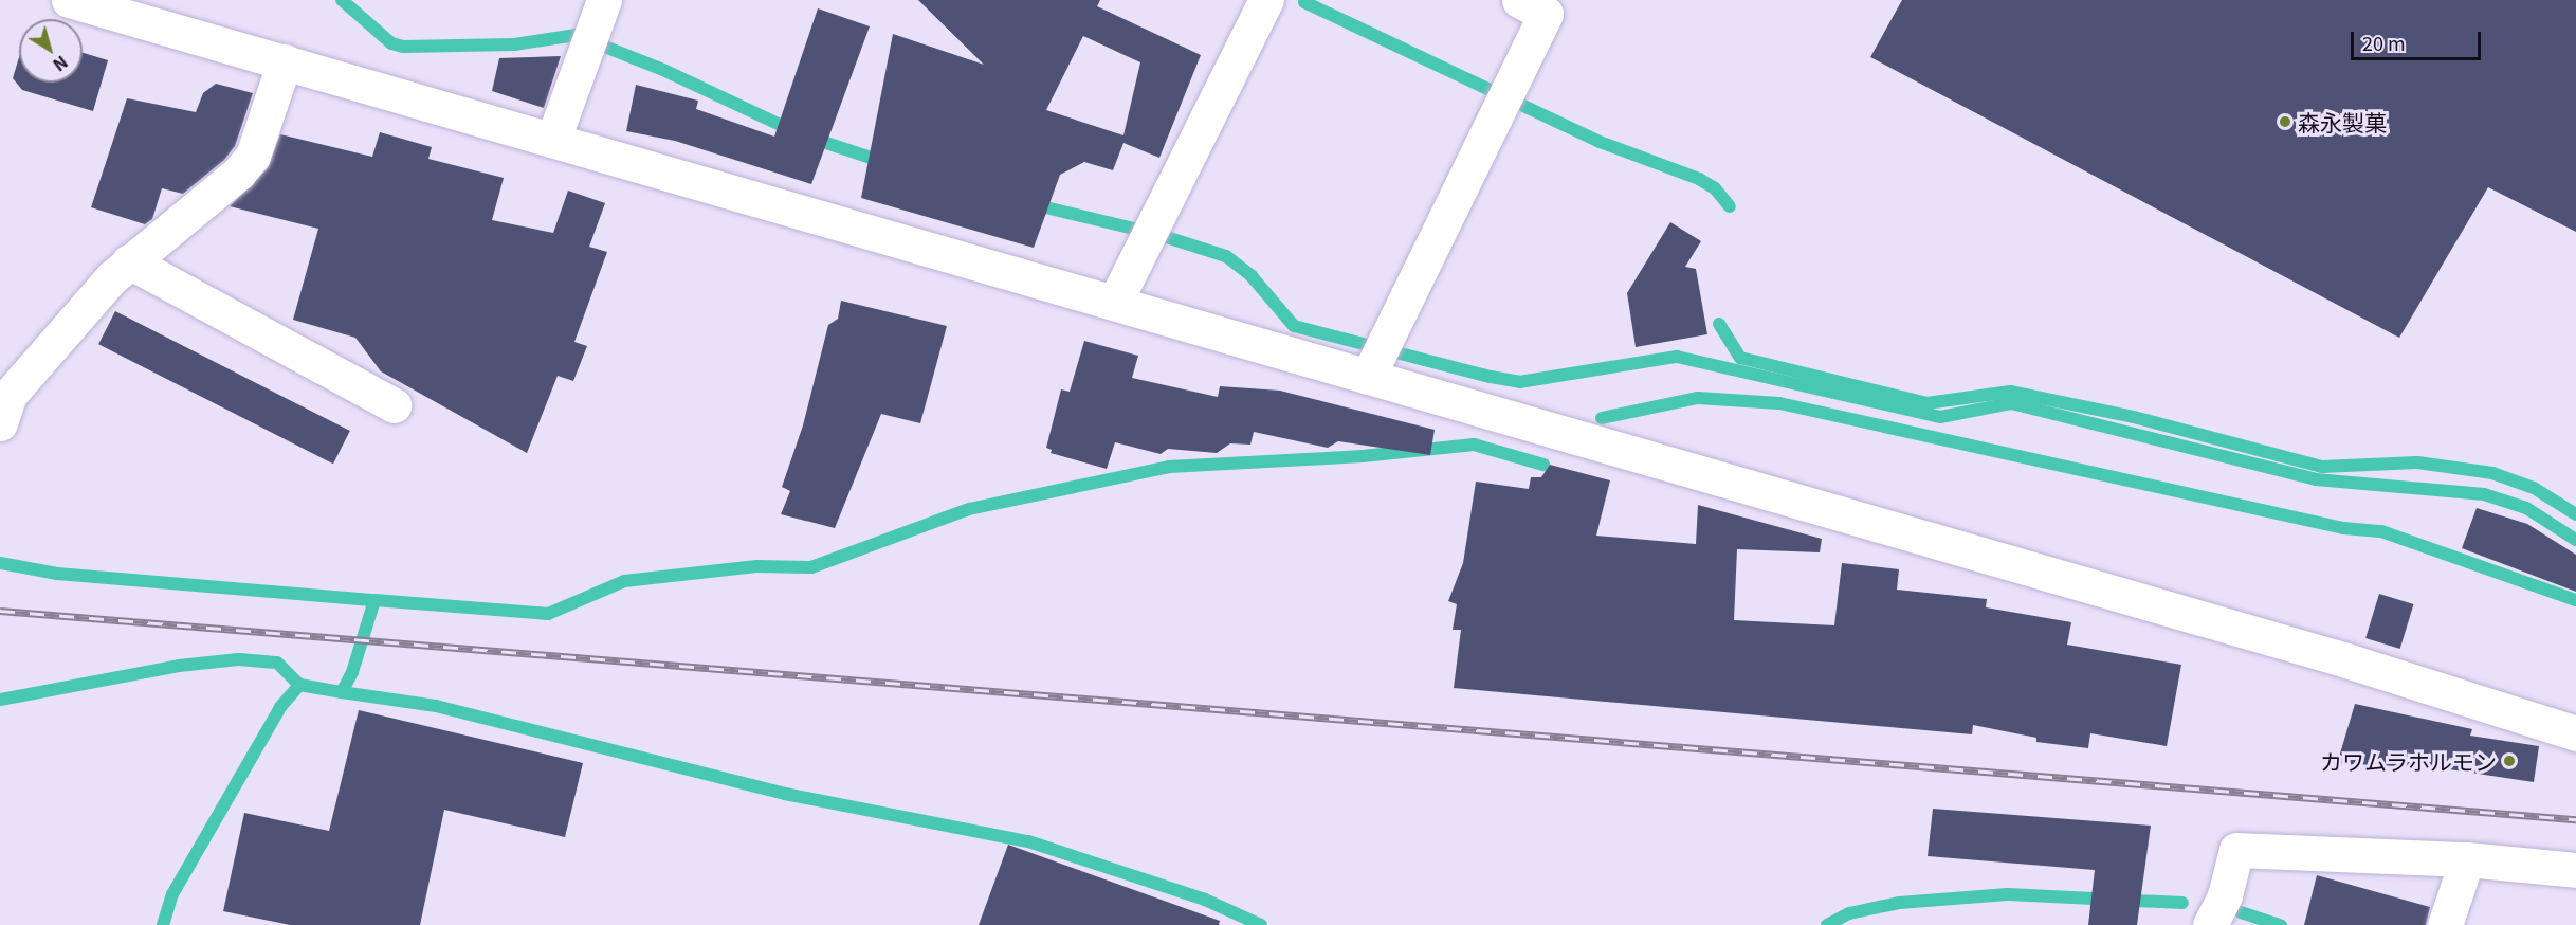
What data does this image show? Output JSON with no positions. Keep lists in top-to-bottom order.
{
  "places": ["森永製菓", "カワムラホルモン"],
  "scale_bar": "20 m",
  "north": "bottom right"
}
